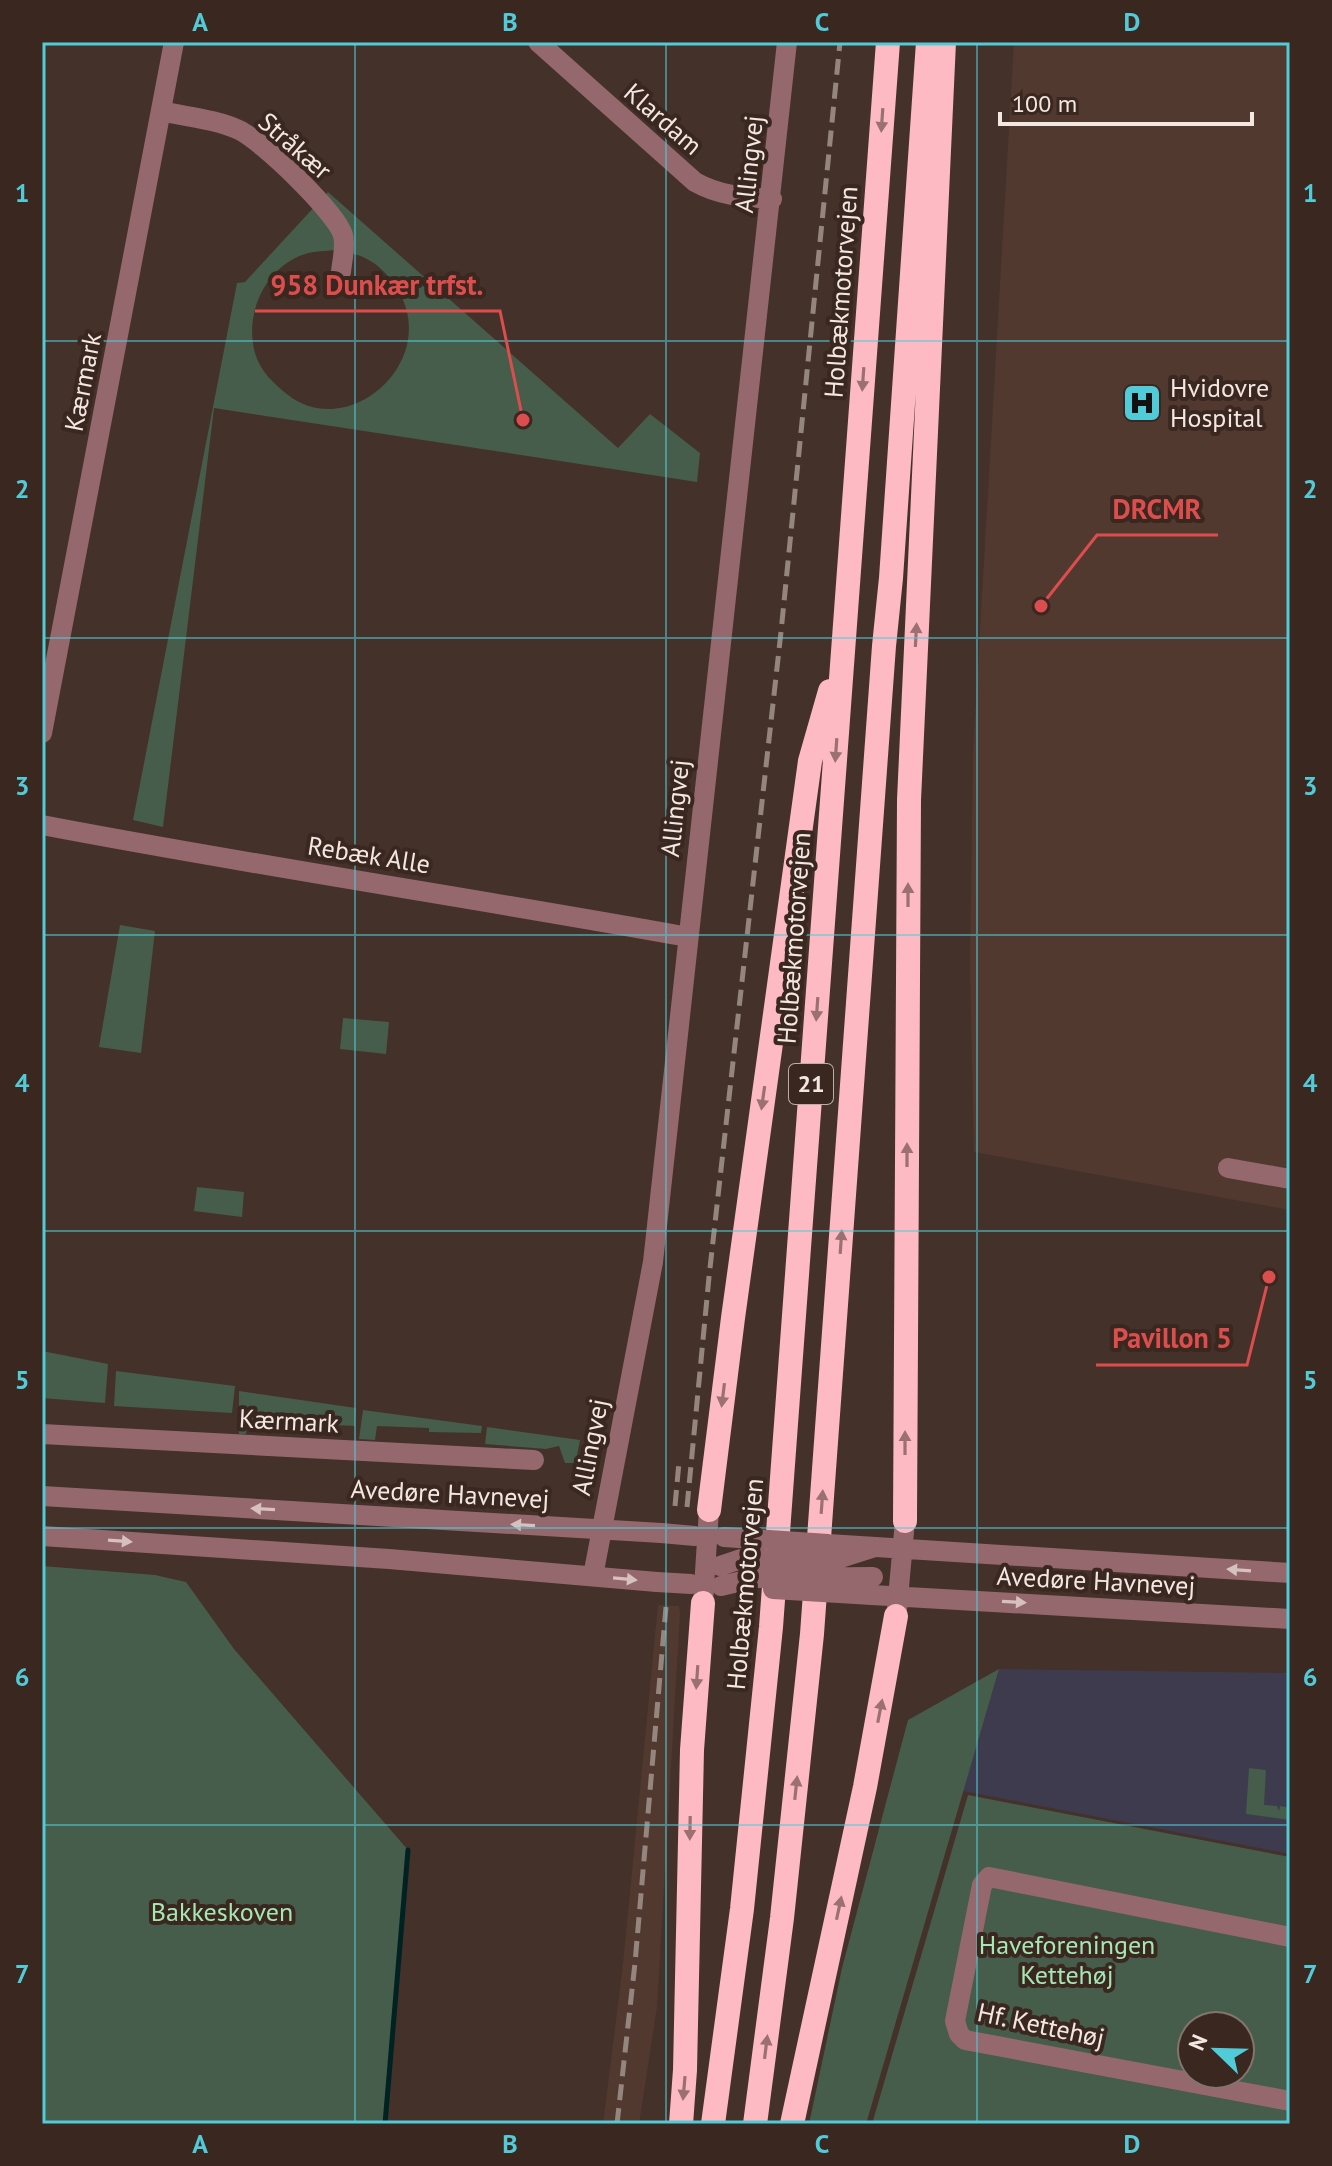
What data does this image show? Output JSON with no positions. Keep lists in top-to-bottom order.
{
  "streets": {
    "highway": ["Holbækmotorvejen", "21"],
    "street": [
      "Klardam",
      "Stråkær",
      "Allingvej",
      "Kærmark",
      "Rebæk Alle",
      "Avedøre Havnevej",
      "Hf. Kettehøj"
    ]
  },
  "crossings": [
    ["Klardam", "Allingvej"],
    ["Stråkær", "Kærmark"],
    ["Allingvej", "Rebæk Alle"],
    ["Allingvej", "Avedøre Havnevej"]
  ],
  "parks": ["Bakkeskoven", "Haveforeningen Kettehøj"],
  "places": {
    "hospital": ["Hvidovre Hospital"],
    "other": ["958 Dunkær trfst.", "DRCMR", "Pavillon 5"]
  },
  "scale_bar": "100 m",
  "north": "top left",
  "grid": {
    "columns": [
      "A",
      "B",
      "C",
      "D"
    ],
    "rows": [
      "1",
      "2",
      "3",
      "4",
      "5",
      "6",
      "7"
    ]
  }
}
